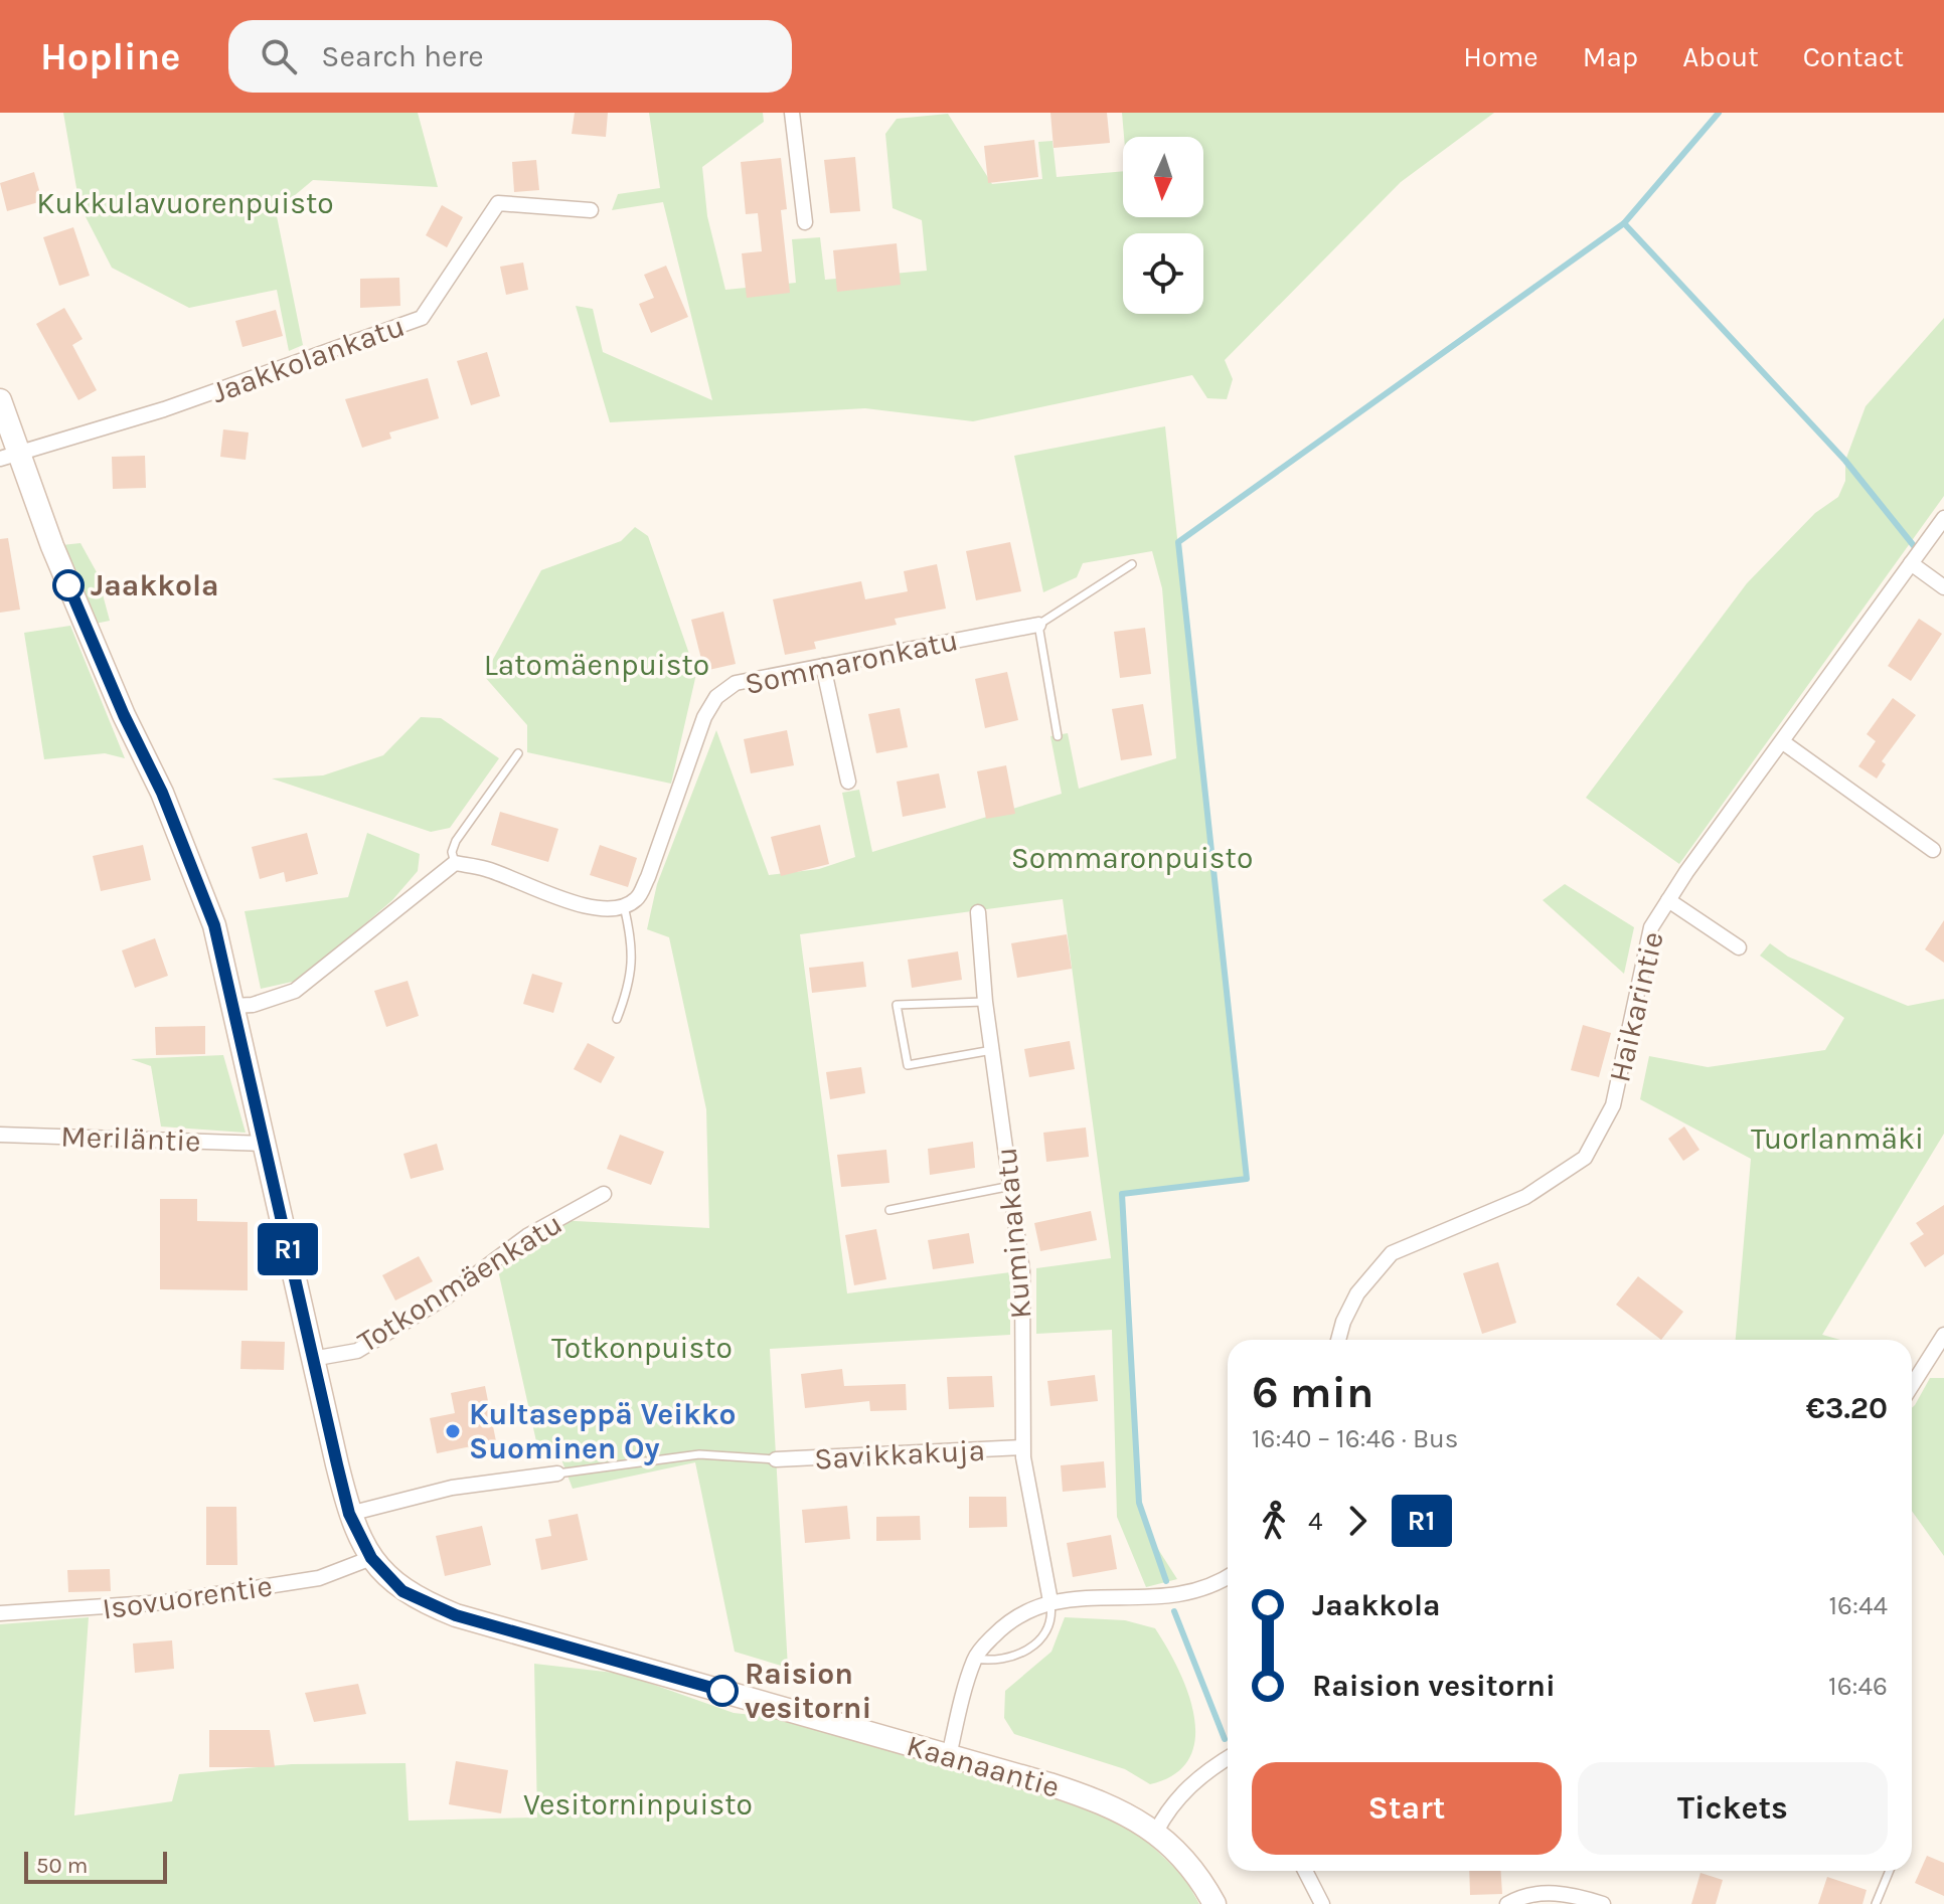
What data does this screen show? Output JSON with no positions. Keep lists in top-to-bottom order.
{
  "streets": {
    "street": [
      "Jaakkolankatu",
      "Sommaronkatu",
      "Haikarintie",
      "Meriläntie",
      "Kuminakatu",
      "Totkonmäenkatu",
      "Savikkakuja",
      "Isovuorentie",
      "Kaanaantie"
    ]
  },
  "crossings": [
    ["Jaakkolankatu", "Kaanaantie"],
    ["Meriläntie", "Kaanaantie"],
    ["Kuminakatu", "Savikkakuja"],
    ["Totkonmäenkatu", "Kaanaantie"],
    ["Isovuorentie", "Kaanaantie"]
  ],
  "parks": [
    "Kukkulavuorenpuisto",
    "Latomäenpuisto",
    "Sommaronpuisto",
    "Tuorlanmäki",
    "Totkonpuisto",
    "Vesitorninpuisto"
  ],
  "places": ["Jaakkola", "Kultaseppä Veikko Suominen Oy", "Raision vesitorni"],
  "lines": ["bus line R1"],
  "scale_bar": "50 m",
  "north": "bottom",
  "page": {
    "header": "Hopline",
    "search": "Search here",
    "nav": [
      "Home",
      "Map",
      "About",
      "Contact"
    ],
    "on_map": "R1",
    "heading": ["6 min", "16:40 – 16:46 · Bus", "€3.20"],
    "legs": ["4", "R1"],
    "list": [
      {
        "name": "Jaakkola",
        "value": "16:44"
      },
      {
        "name": "Raision vesitorni",
        "value": "16:46"
      }
    ],
    "buttons": ["Start", "Tickets"],
    "scale": "50 m"
  }
}
